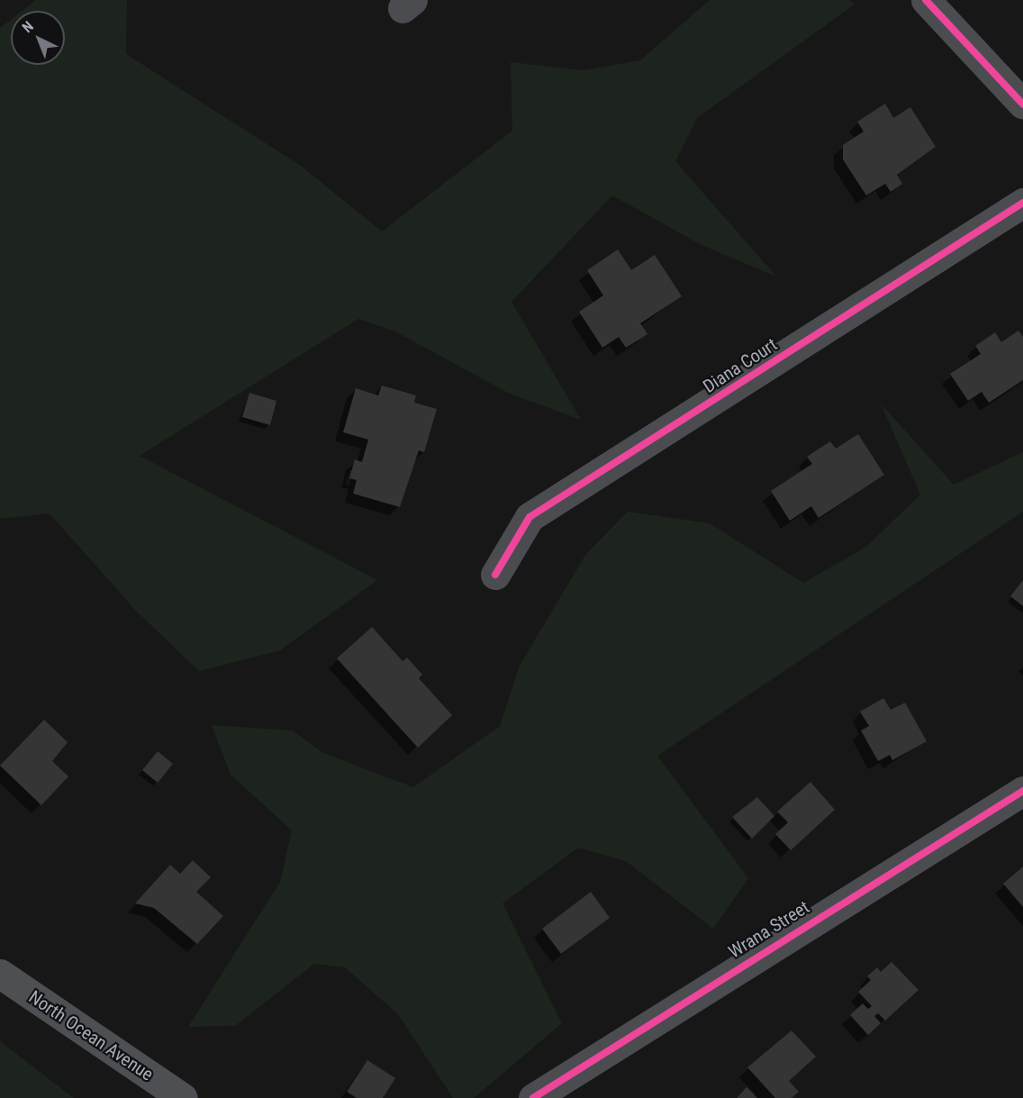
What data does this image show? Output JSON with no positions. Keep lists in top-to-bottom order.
{
  "streets": {
    "main road": ["North Ocean Avenue"],
    "street": ["Diana Court", "Wrana Street"]
  },
  "north": "top left"
}
